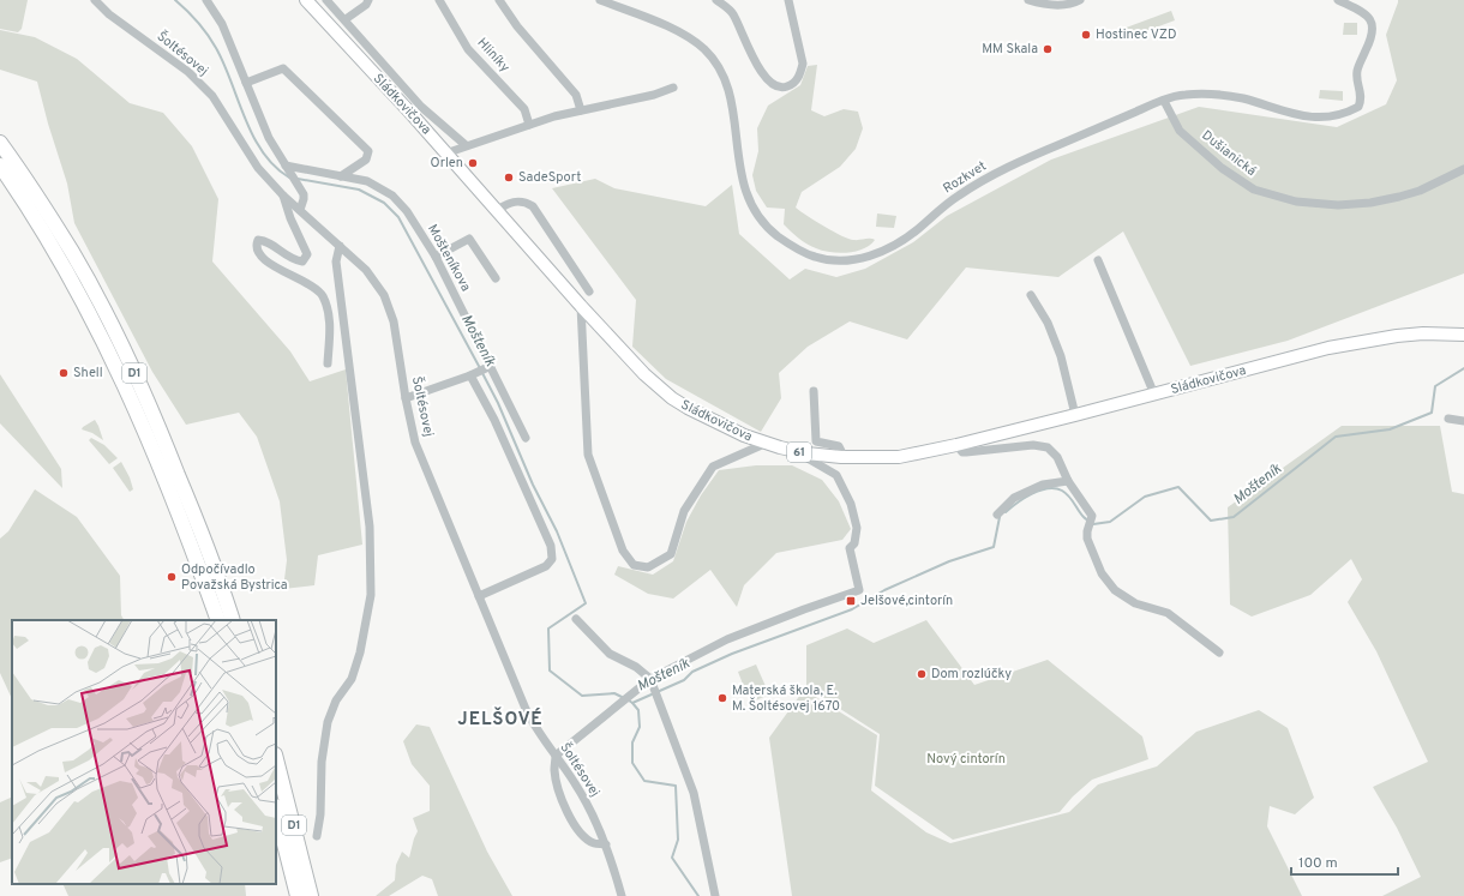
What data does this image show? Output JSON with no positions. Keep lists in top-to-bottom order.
{
  "streets": {
    "highway": ["D1"],
    "main road": ["Sládkovičova", "61"],
    "street": [
      "Šoltésovej",
      "Hliníky",
      "Dušianická",
      "Rozkvet",
      "Mošteníkova"
    ]
  },
  "crossings": [
    ["Šoltésovej", "Mošteníkova"],
    ["Dušianická", "Rozkvet"]
  ],
  "districts": ["JELŠOVÉ"],
  "water": ["Mošteník"],
  "parks": ["Nový cintorín"],
  "places": {
    "other": [
      "Hostinec VZD",
      "MM Skala",
      "Orlen",
      "SadeSport",
      "Shell",
      "Odpočívadlo Považská Bystrica",
      "Dom rozlúčky",
      "Materská škola, E. M. Šoltésovej 1670"
    ],
    "transit": ["Jelšové,cintorín"]
  },
  "scale_bar": "100 m"
}
